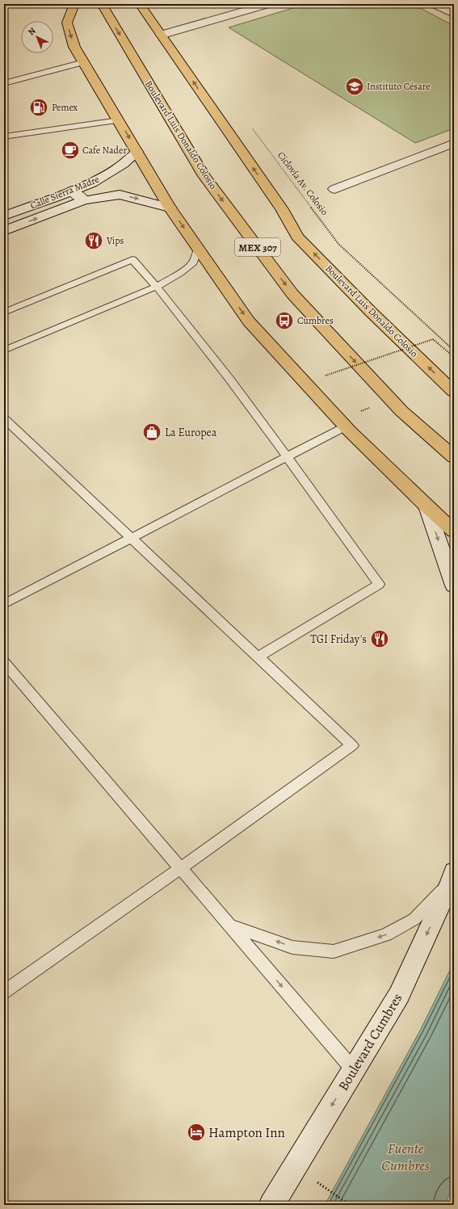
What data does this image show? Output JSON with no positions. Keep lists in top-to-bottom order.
{
  "streets": {
    "main road": ["Boulevard Luis Donaldo Colosio", "MEX 307"],
    "street": ["Calle Sierra Madre", "Boulevard Cumbres"],
    "path": ["Ciclovía Av. Colosio"]
  },
  "one_way": ["Boulevard Cumbres"],
  "water": ["Fuente Cumbres"],
  "places": {
    "school or university": ["Instituto Césare"],
    "fuel station": ["Pemex"],
    "cafe": ["Cafe Nader"],
    "restaurant": ["Vips", "TGI Friday's"],
    "bus stop": ["Cumbres"],
    "shop": ["La Europea"],
    "hotel": ["Hampton Inn"]
  },
  "north": "top left"
}
